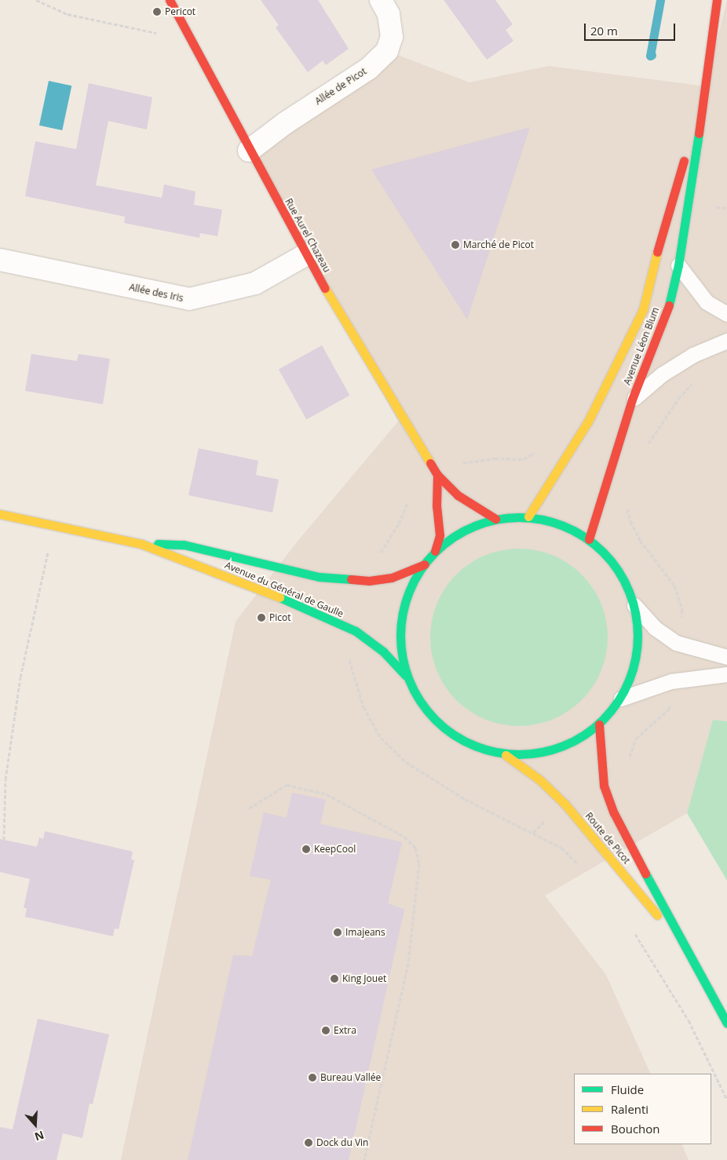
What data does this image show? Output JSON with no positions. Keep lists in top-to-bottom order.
{
  "streets": {
    "main road": [
      "Rue Aurel Chazeau",
      "Avenue Léon Blum",
      "Avenue du Général de Gaulle",
      "Route de Picot"
    ],
    "street": ["Allée de Picot", "Allée des Iris"]
  },
  "crossings": [
    ["Allée de Picot", "Rue Aurel Chazeau"],
    ["Rue Aurel Chazeau", "Allée des Iris"]
  ],
  "places": [
    "Pericot",
    "Marché de Picot",
    "Picot",
    "KeepCool",
    "Imajeans",
    "King Jouet",
    "Extra",
    "Bureau Vallée",
    "Dock du Vin"
  ],
  "legend": ["Fluide", "Ralenti", "Bouchon"],
  "scale_bar": "20 m",
  "north": "bottom"
}
